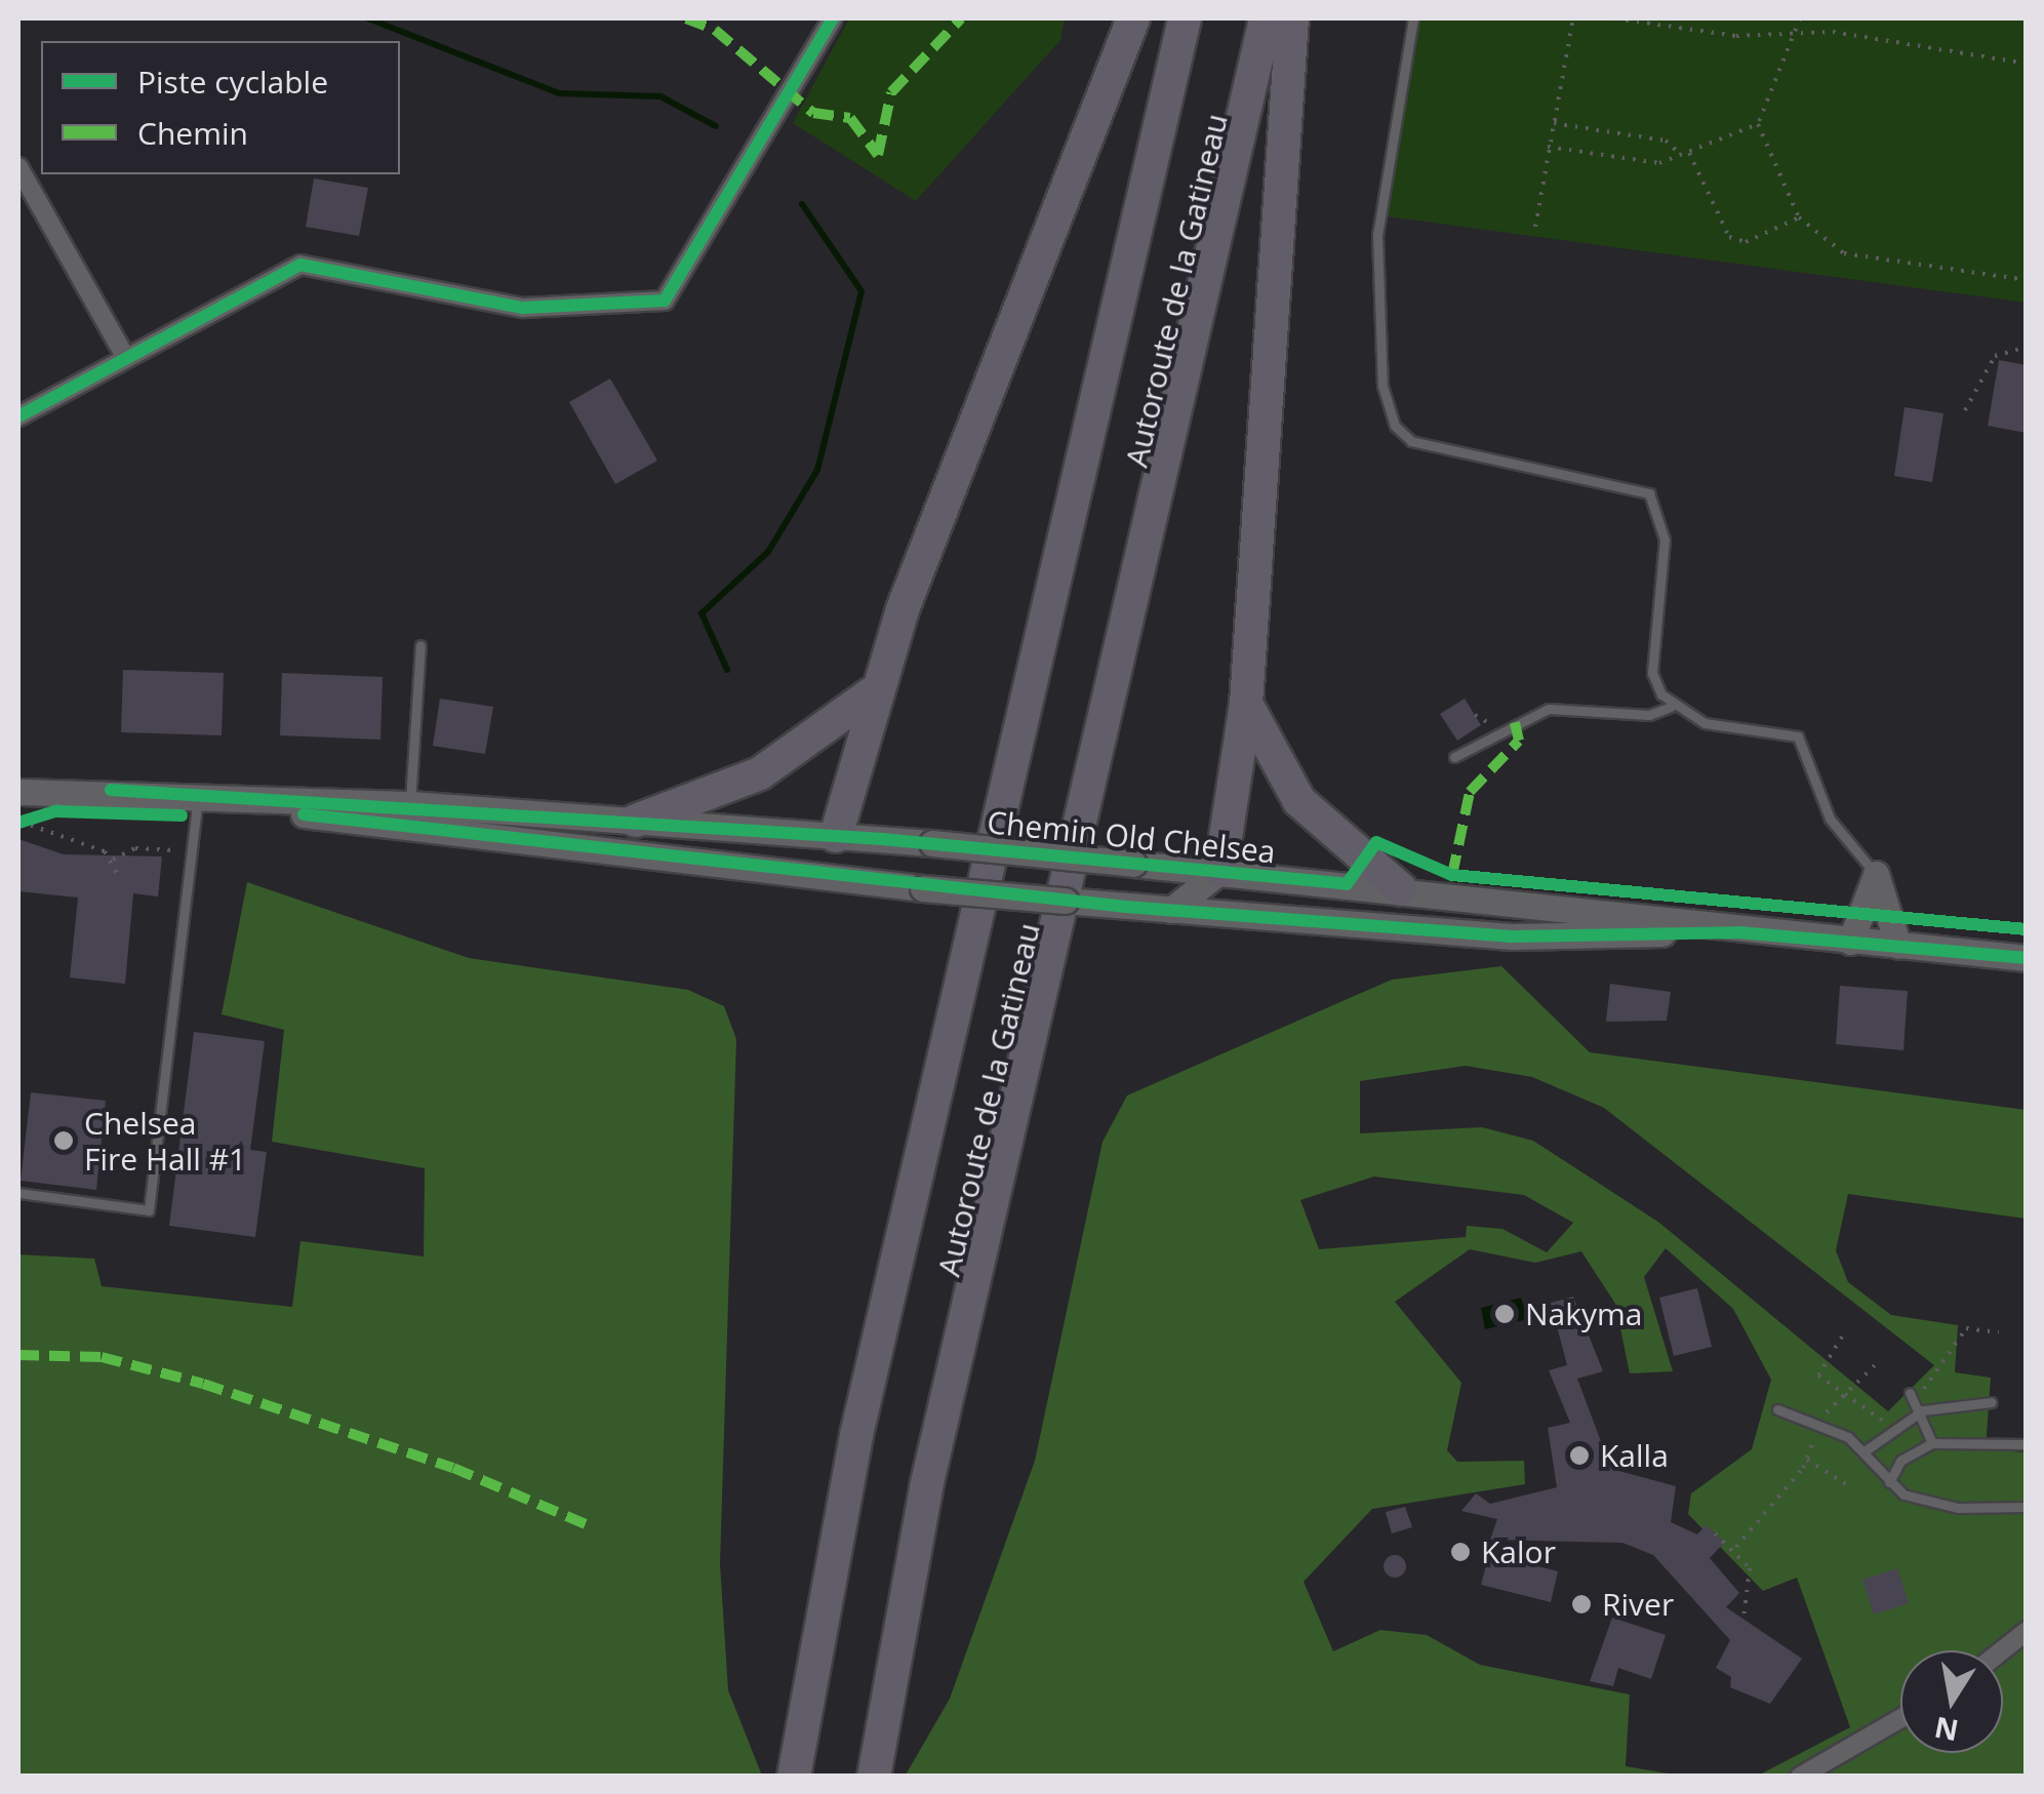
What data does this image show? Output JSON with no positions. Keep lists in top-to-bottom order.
{
  "streets": {
    "highway": ["Autoroute de la Gatineau"],
    "street": ["Chemin Old Chelsea"]
  },
  "places": [
    "Chelsea Fire Hall #1",
    "Nakyma",
    "Kalla",
    "Kalor",
    "River"
  ],
  "legend": ["Piste cyclable", "Chemin"],
  "north": "bottom"
}
